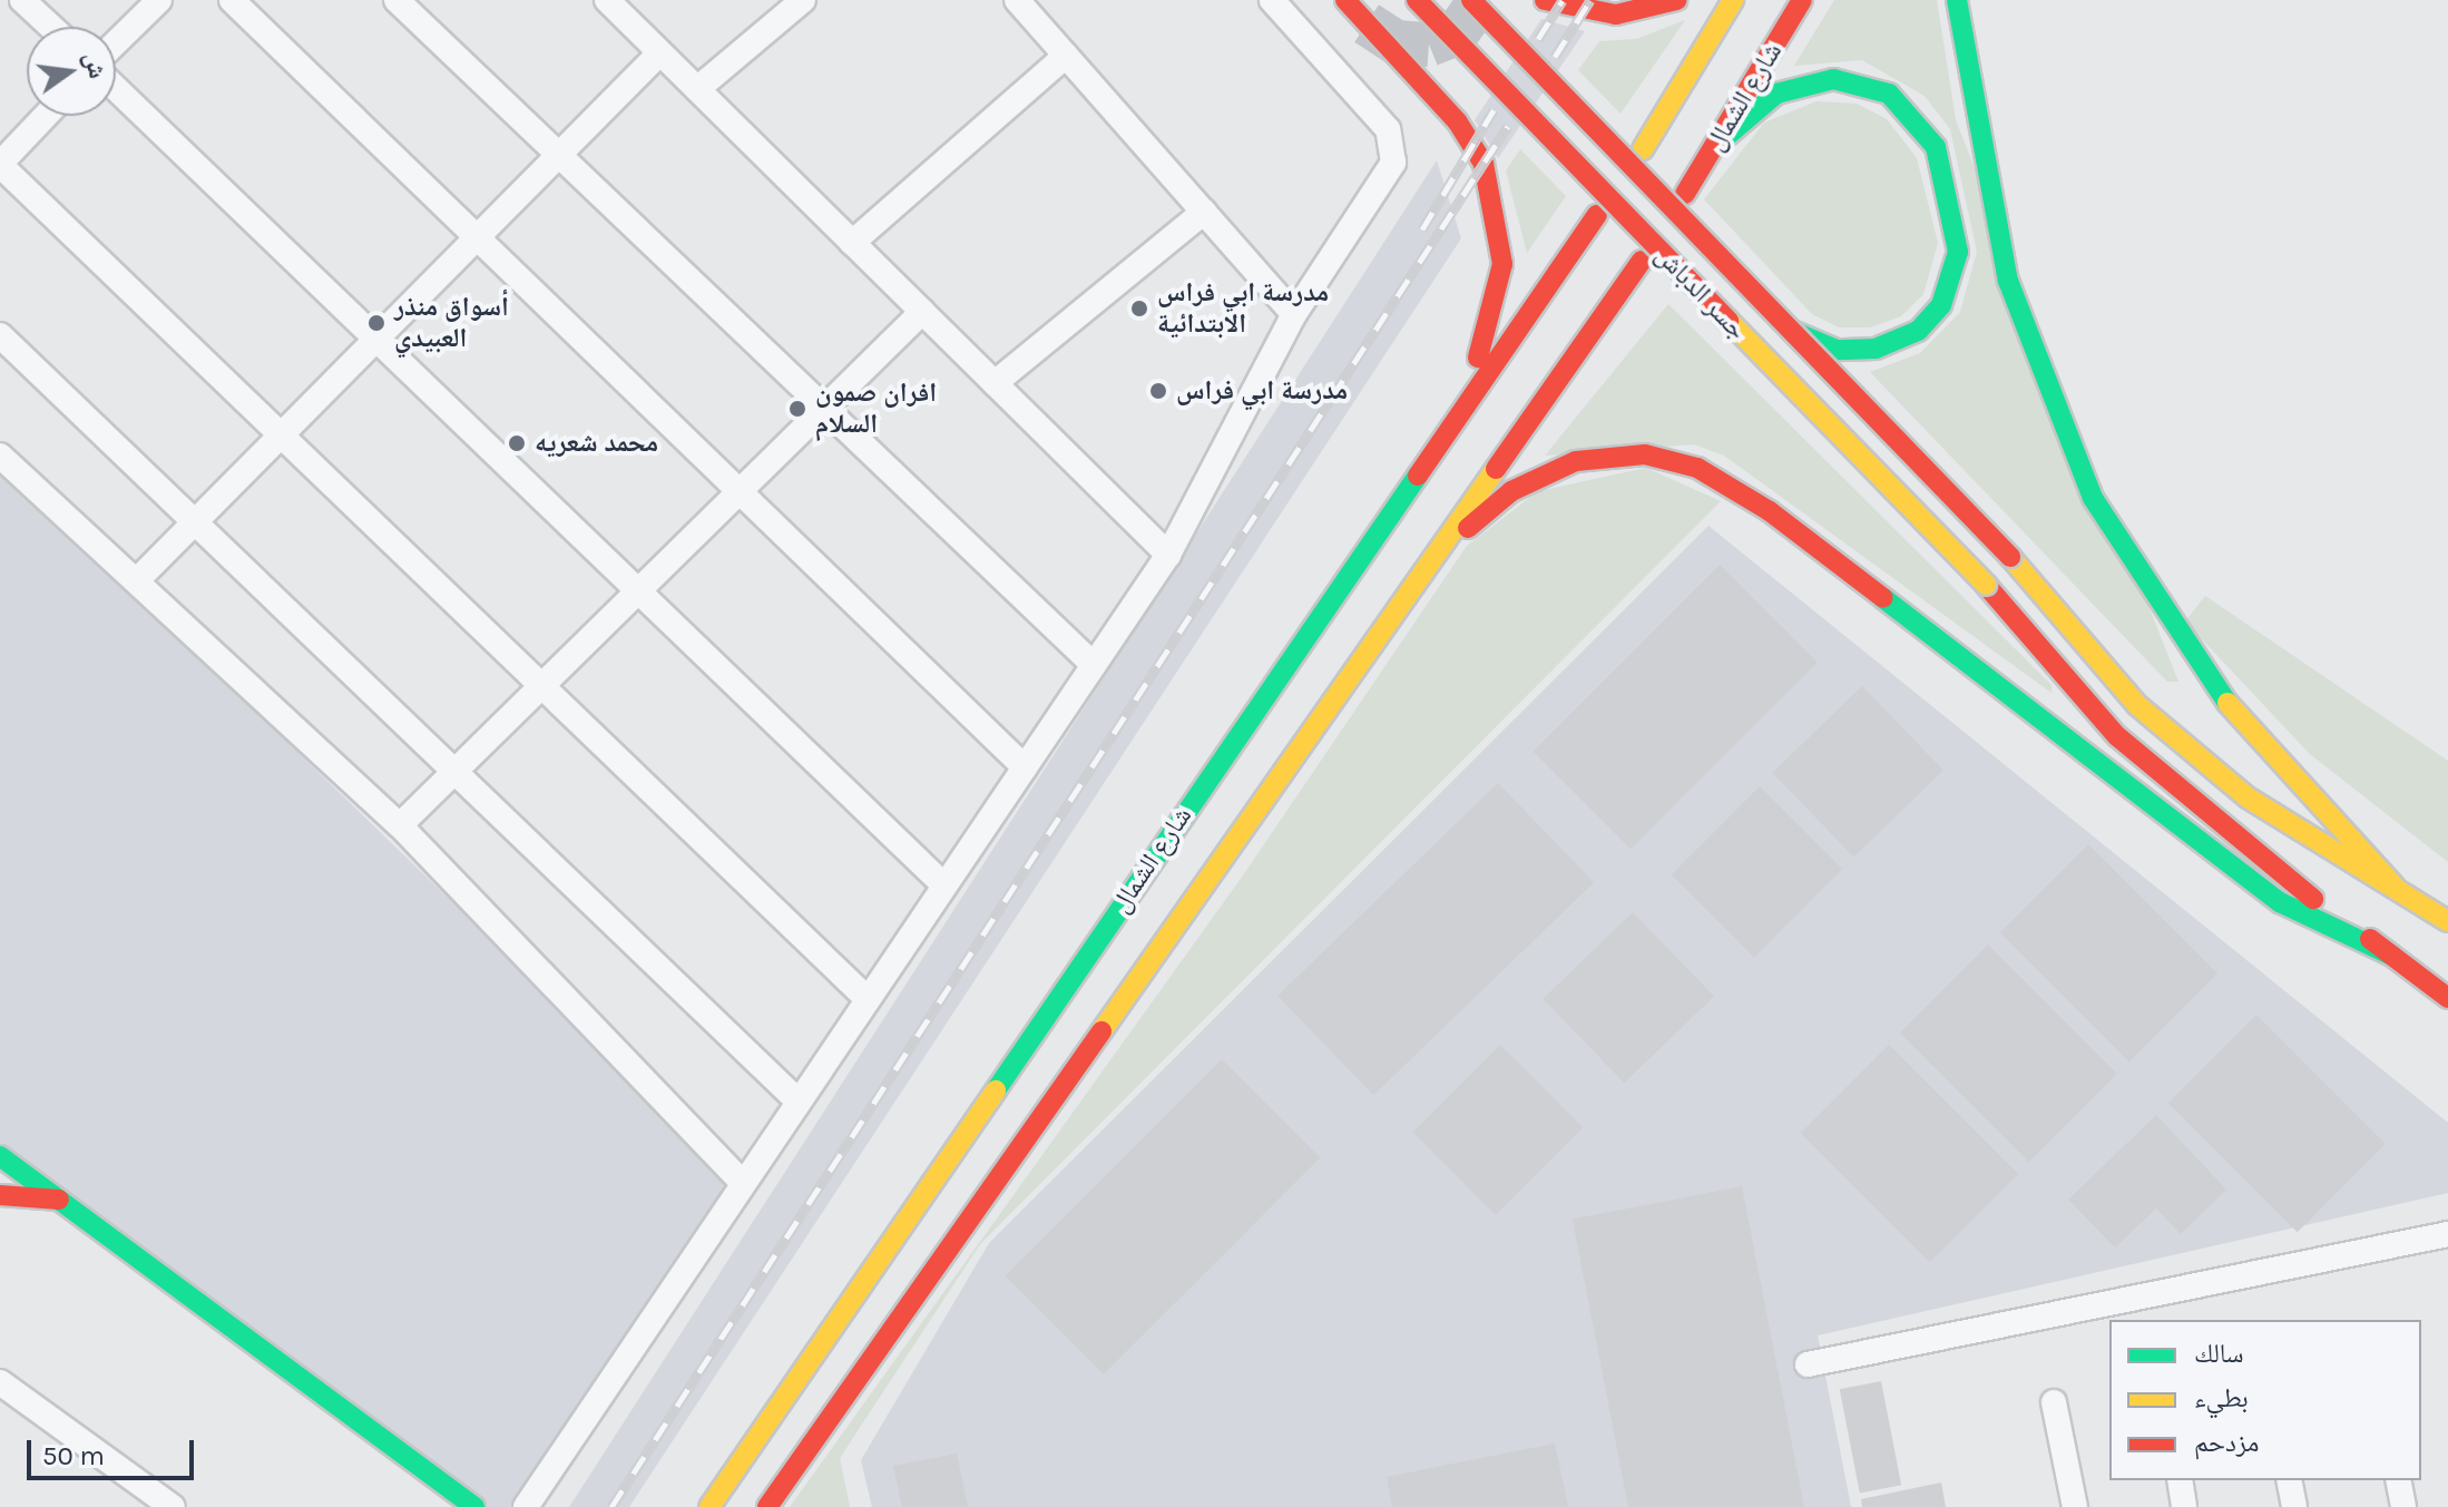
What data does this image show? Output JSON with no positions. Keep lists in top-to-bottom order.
{
  "streets": {
    "main road": ["شارع الشمال", "جسر الدباش"]
  },
  "places": [
    "مدرسة ابي فراس الابتدائية",
    "أسواق منذر العبيدي",
    "مدرسة ابي فراس",
    "افران صمون السلام",
    "محمد شعريه"
  ],
  "legend": ["سالك", "بطيء", "مزدحم"],
  "scale_bar": "50 m",
  "north": "right"
}
